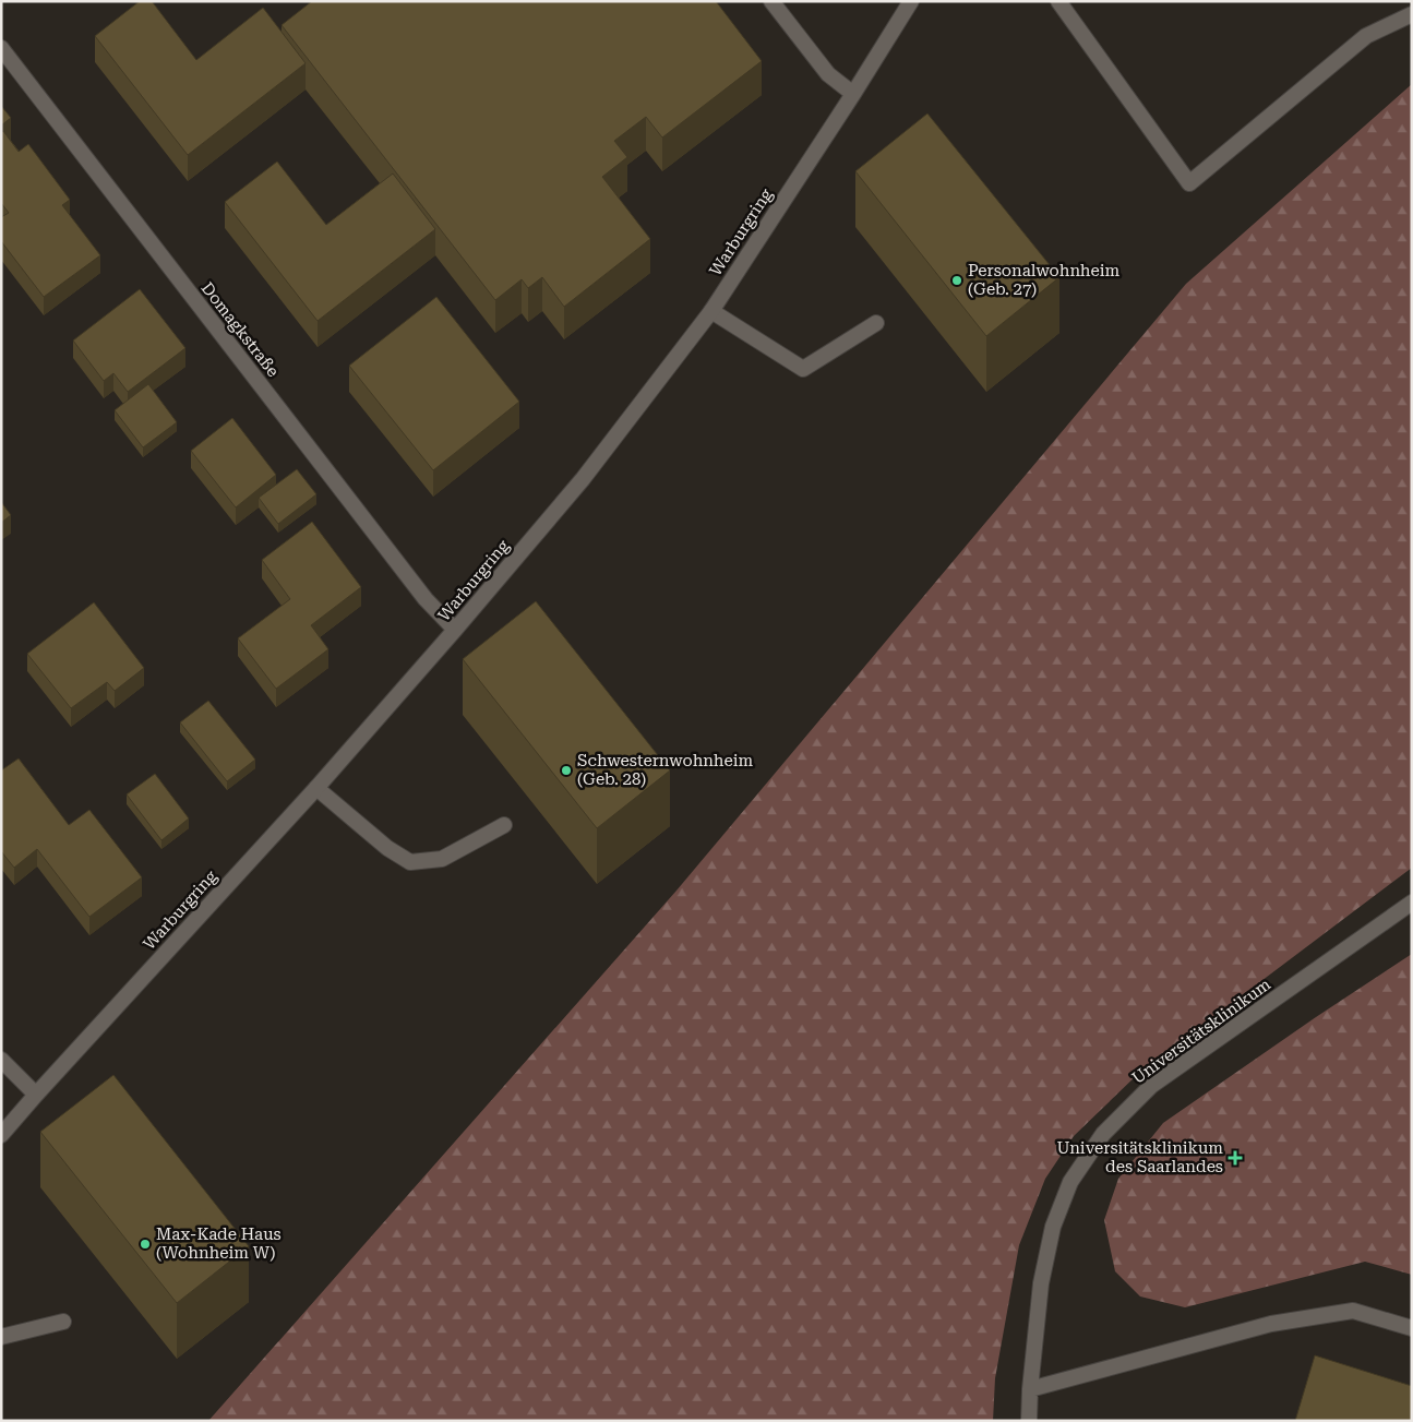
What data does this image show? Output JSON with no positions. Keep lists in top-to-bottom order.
{
  "streets": {
    "street": ["Warburgring", "Domagkstraße", "Universitätsklinikum"]
  },
  "crossings": [
    ["Warburgring", "Domagkstraße"]
  ],
  "places": {
    "other": ["Personalwohnheim (Geb. 27)", "Schwesternwohnheim (Geb. 28)", "Max-Kade Haus (Wohnheim W)"],
    "health": ["Universitätsklinikum des Saarlandes"]
  }
}
